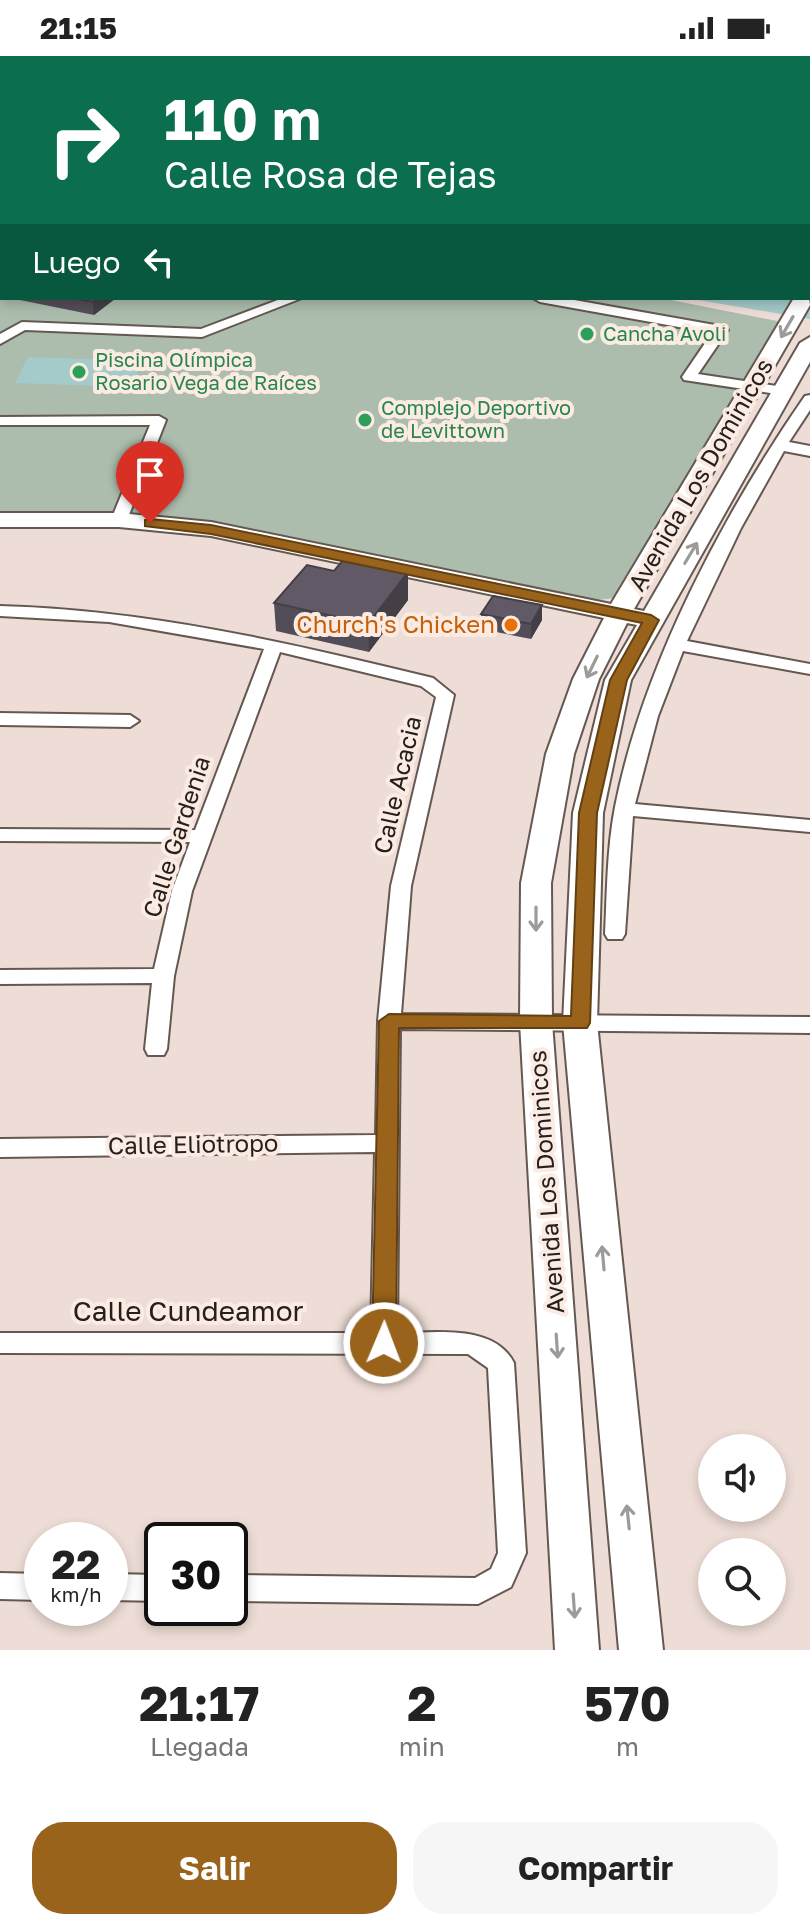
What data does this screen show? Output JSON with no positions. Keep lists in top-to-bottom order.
{
  "streets": {
    "street": [
      "Avenida Los Dominicos",
      "Calle Acacia",
      "Calle Gardenia",
      "Calle Eliotropo",
      "Calle Cundeamor"
    ]
  },
  "crossings": [
    ["Calle Acacia", "Calle Gardenia"],
    ["Calle Acacia", "Calle Eliotropo"],
    ["Calle Acacia", "Calle Cundeamor"]
  ],
  "places": [
    "Cancha Avoli",
    "Piscina Olímpica Rosario Vega de Raíces",
    "Complejo Deportivo de Levittown",
    "Church's Chicken"
  ],
  "page": {
    "status": "21:15",
    "turn": ["110 m", "Calle Rosa de Tejas"],
    "then": "Luego",
    "speed": "22 km/h",
    "limit": "30",
    "eta": [
      "21:17",
      "Llegada",
      "2",
      "min",
      "570",
      "m"
    ],
    "buttons": ["Salir", "Compartir"]
  }
}
